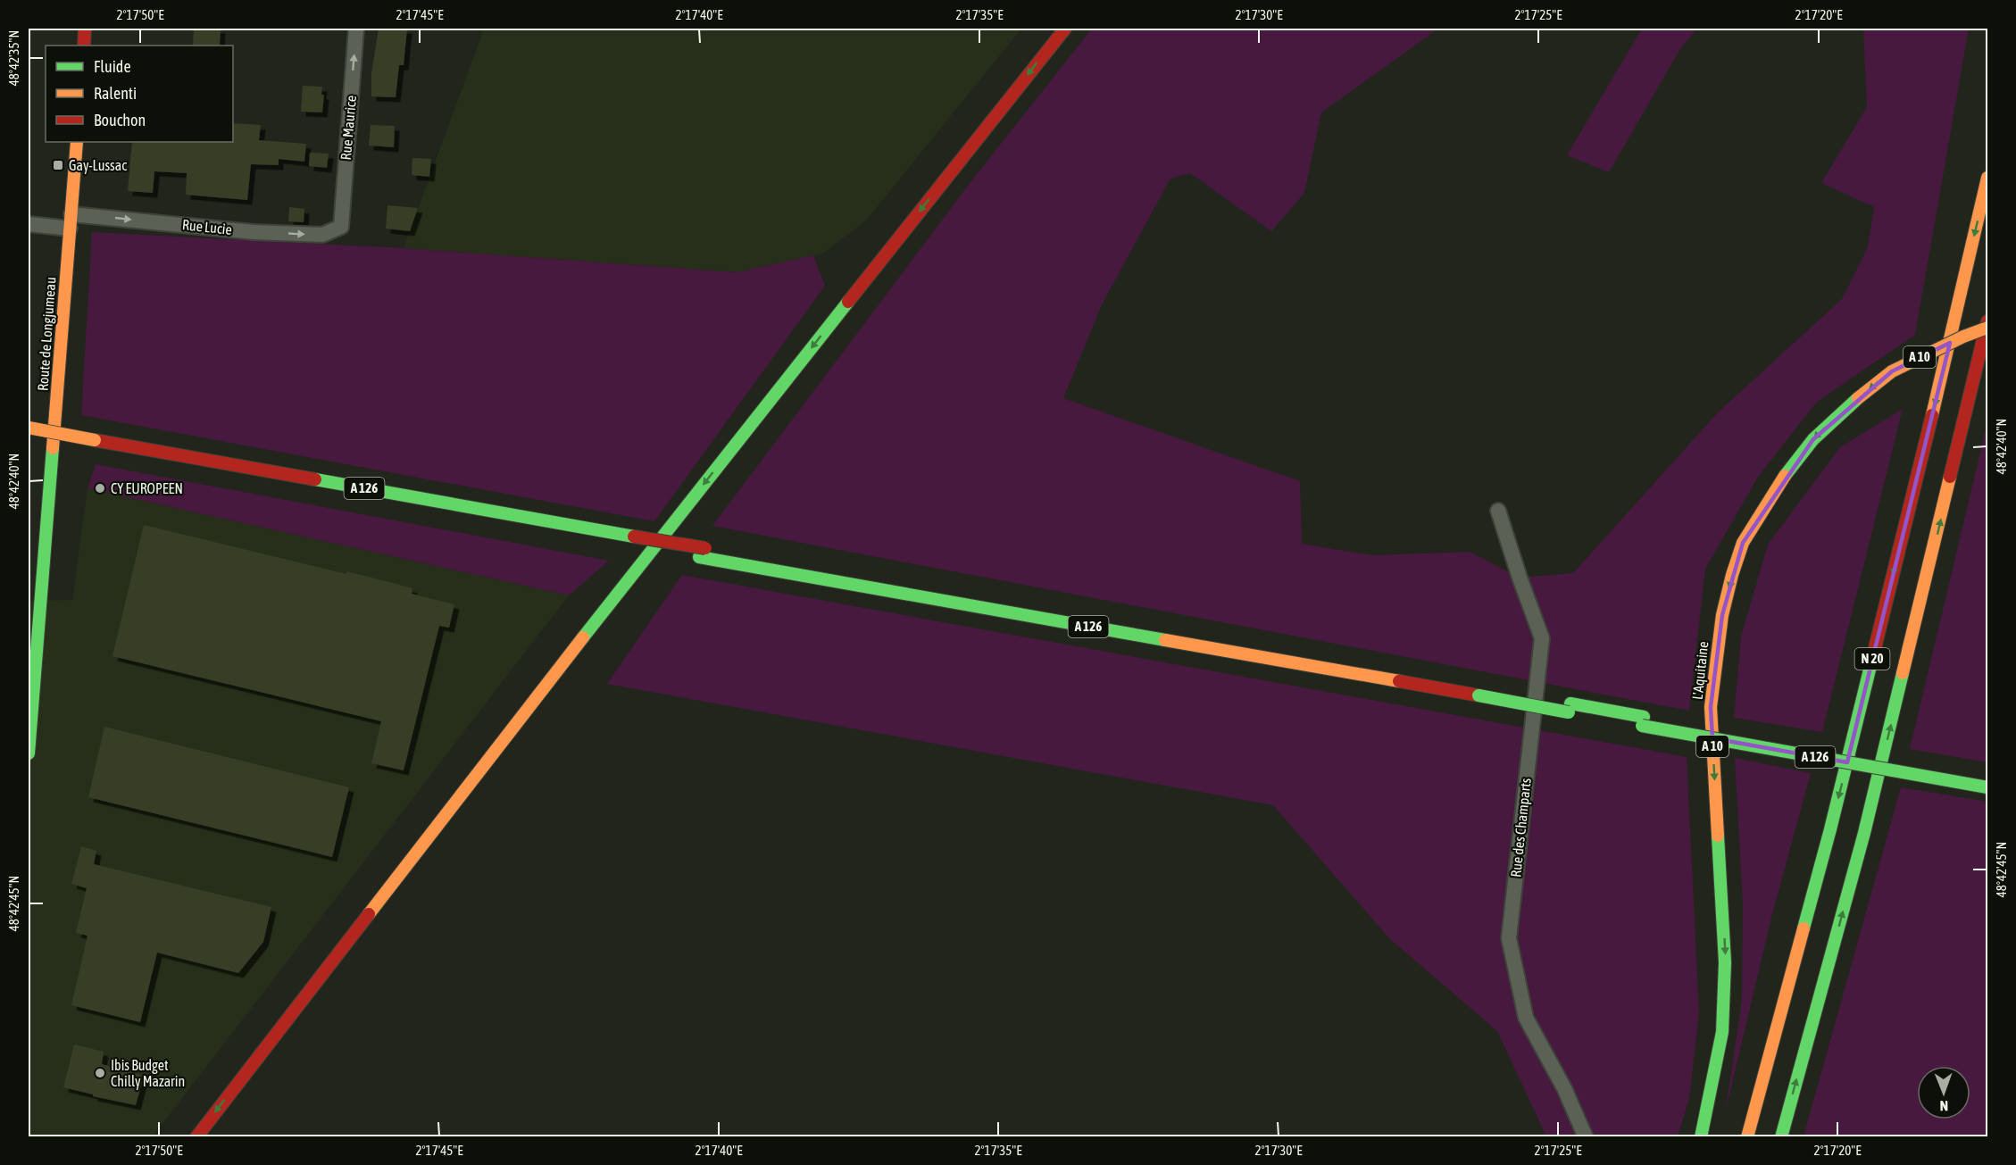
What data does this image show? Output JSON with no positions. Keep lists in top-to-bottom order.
{
  "streets": {
    "main road": [
      "Route de Longjumeau",
      "A 10",
      "A 126",
      "N 20",
      "L'Aquitaine"
    ],
    "street": ["Rue Maurice", "Rue Lucie", "Rue des Champarts"]
  },
  "crossings": [
    ["Rue Maurice", "Rue Lucie"],
    ["Rue Lucie", "Route de Longjumeau"]
  ],
  "one_way": ["Rue Maurice", "Rue Lucie"],
  "places": {
    "transit": ["Gay-Lussac"],
    "other": ["CY EUROPEEN", "Ibis Budget Chilly Mazarin"]
  },
  "legend": ["Fluide", "Ralenti", "Bouchon"],
  "north": "bottom",
  "coordinates": [
    "2°17'50\"E",
    "2°17'45\"E",
    "2°17'40\"E",
    "2°17'35\"E",
    "2°17'30\"E",
    "2°17'25\"E",
    "2°17'20\"E",
    "48°42'35\"N",
    "48°42'40\"N",
    "48°42'45\"N"
  ]
}
